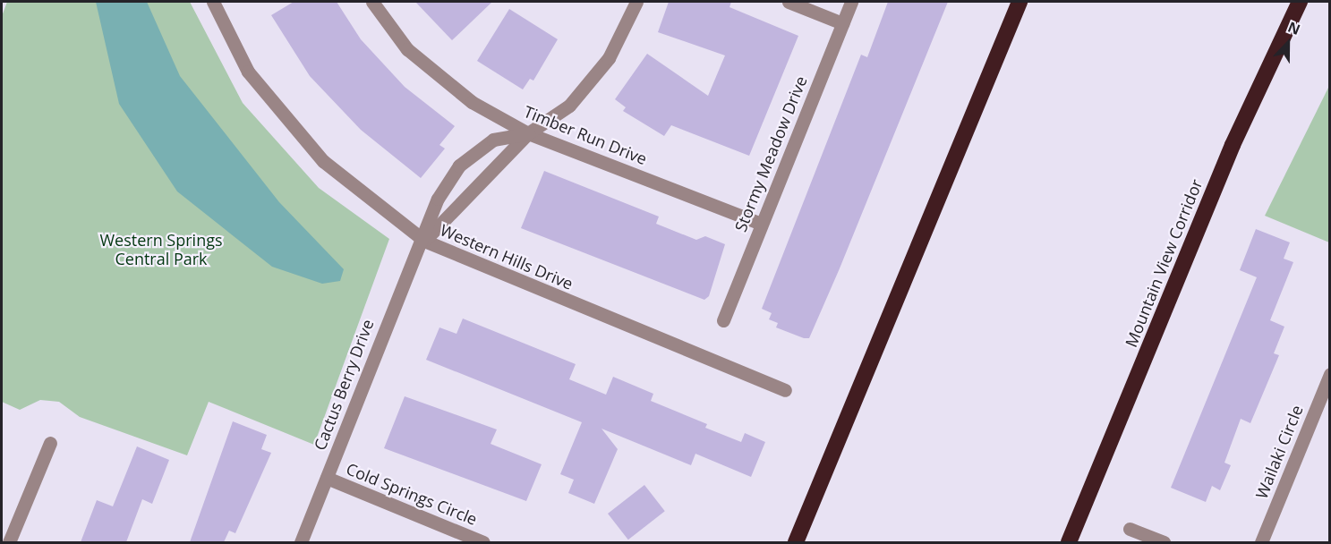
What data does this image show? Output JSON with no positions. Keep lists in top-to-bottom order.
{
  "streets": {
    "highway": ["Mountain View Corridor"],
    "street": [
      "Timber Run Drive",
      "Stormy Meadow Drive",
      "Western Hills Drive",
      "Cactus Berry Drive",
      "Wailaki Circle",
      "Cold Springs Circle"
    ]
  },
  "crossings": [
    ["Timber Run Drive", "Stormy Meadow Drive"],
    ["Western Hills Drive", "Cactus Berry Drive"],
    ["Cactus Berry Drive", "Cold Springs Circle"]
  ],
  "parks": ["Western Springs Central Park"],
  "north": "top"
}
